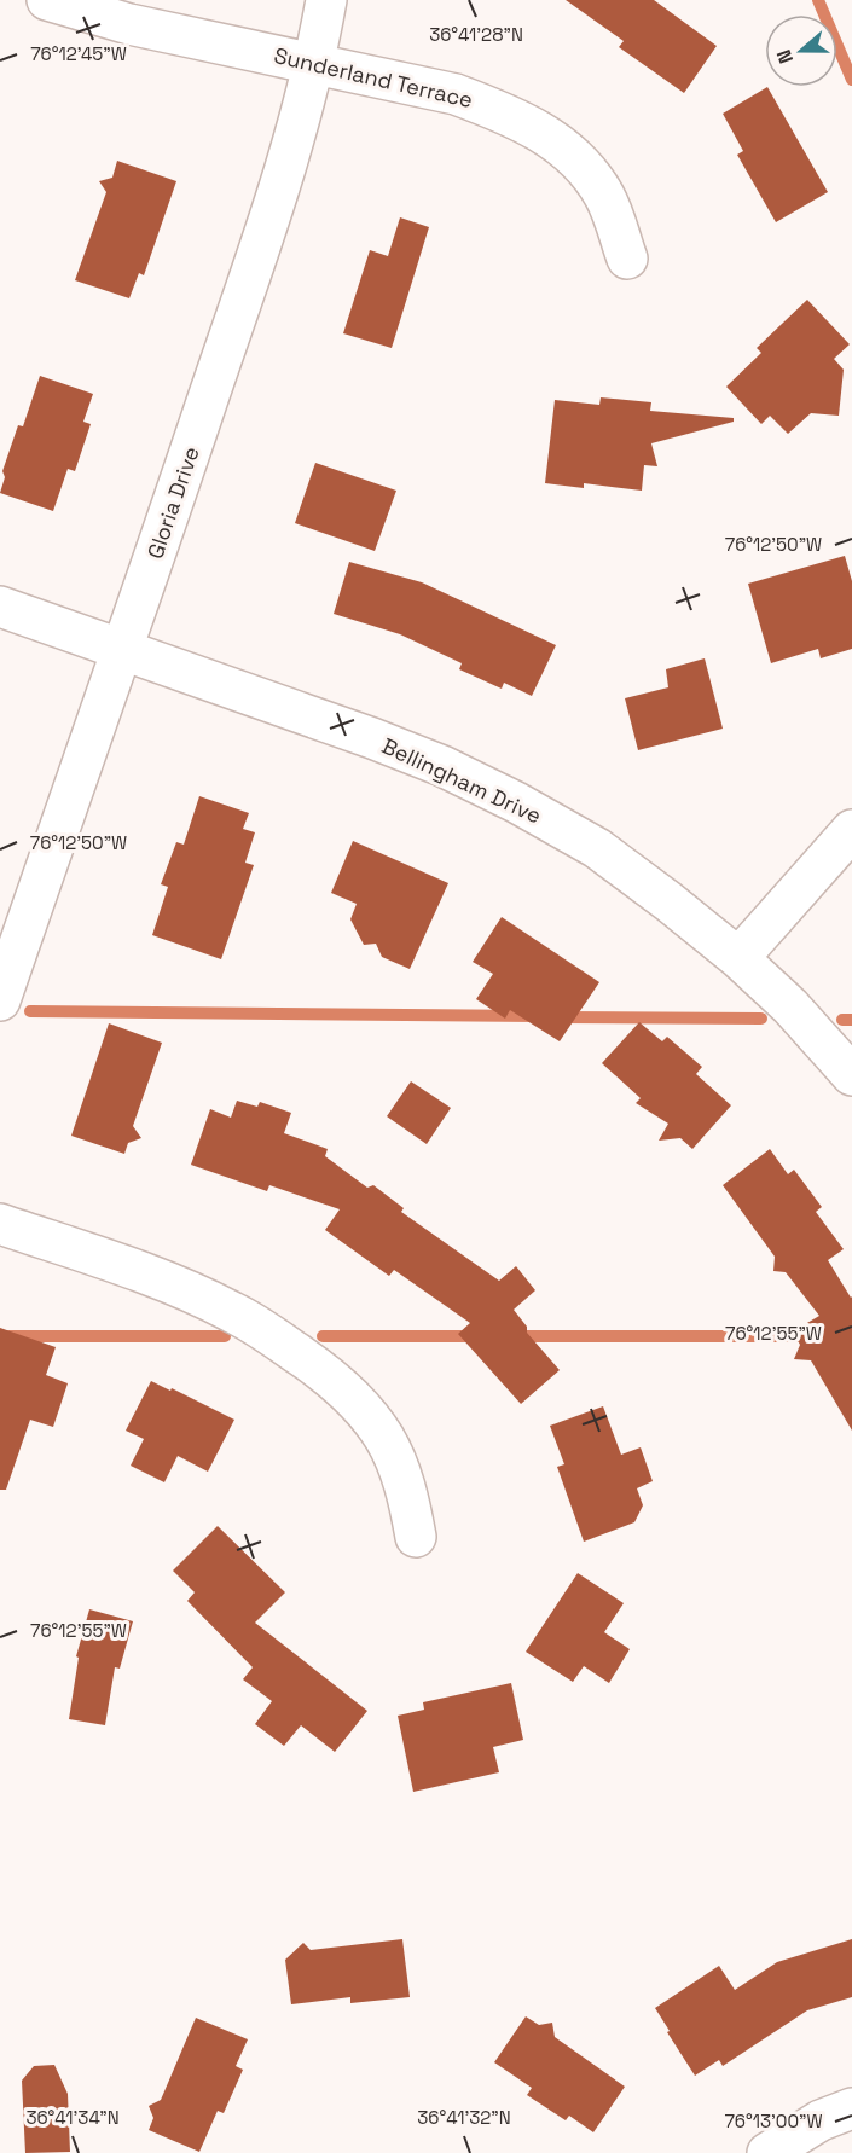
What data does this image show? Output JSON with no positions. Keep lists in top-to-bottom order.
{
  "streets": {
    "street": ["Sunderland Terrace", "Gloria Drive", "Bellingham Drive"]
  },
  "crossings": [
    ["Sunderland Terrace", "Gloria Drive"],
    ["Gloria Drive", "Bellingham Drive"]
  ],
  "north": "left",
  "coordinates": [
    "36°41'28\"N",
    "76°12'45\"W",
    "76°12'50\"W",
    "76°12'55\"W",
    "36°41'34\"N",
    "36°41'32\"N",
    "76°13'00\"W"
  ]
}
